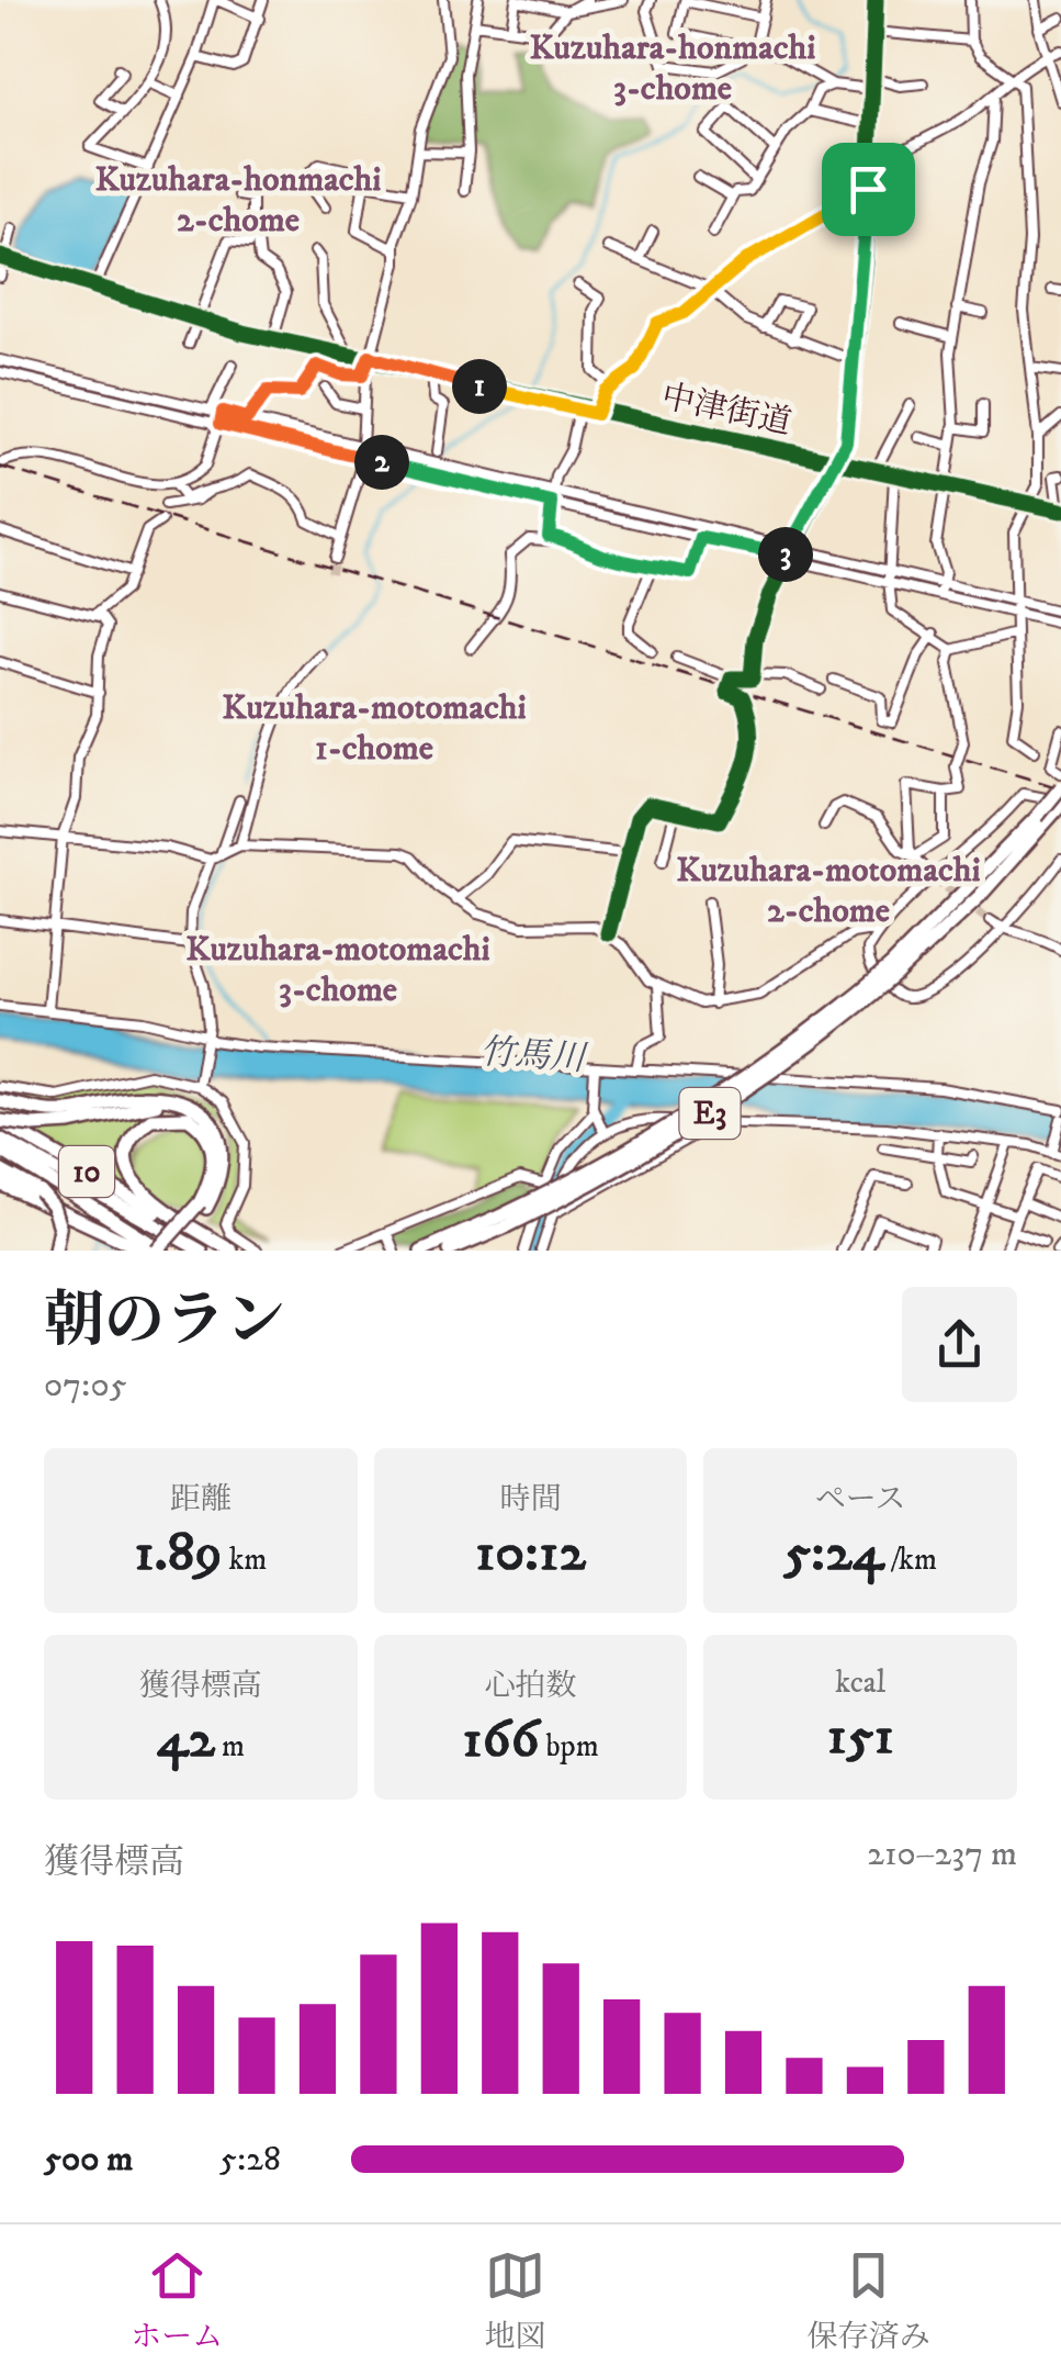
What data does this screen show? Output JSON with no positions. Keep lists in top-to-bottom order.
{
  "streets": {
    "highway": ["E3", "10"],
    "street": ["中津街道"]
  },
  "districts": [
    "Kuzuhara-honmachi 3-chome",
    "Kuzuhara-honmachi 2-chome",
    "Kuzuhara-motomachi 1-chome",
    "Kuzuhara-motomachi 2-chome",
    "Kuzuhara-motomachi 3-chome"
  ],
  "water": ["竹馬川"],
  "page": {
    "pins": ["1", "2", "3"],
    "heading": ["朝のラン", "07:05"],
    "stats": [
      ["距離", "1.89 km"],
      ["時間", "10:12"],
      ["ペース", "5:24 /km"],
      ["獲得標高", "42 m"],
      ["心拍数", "166 bpm"],
      ["kcal", "151"]
    ],
    "chart": ["獲得標高", "210–237 m"],
    "list": [
      {
        "name": "500 m",
        "note": "5:28"
      }
    ],
    "tabs": ["ホーム", "地図", "保存済み"]
  }
}
